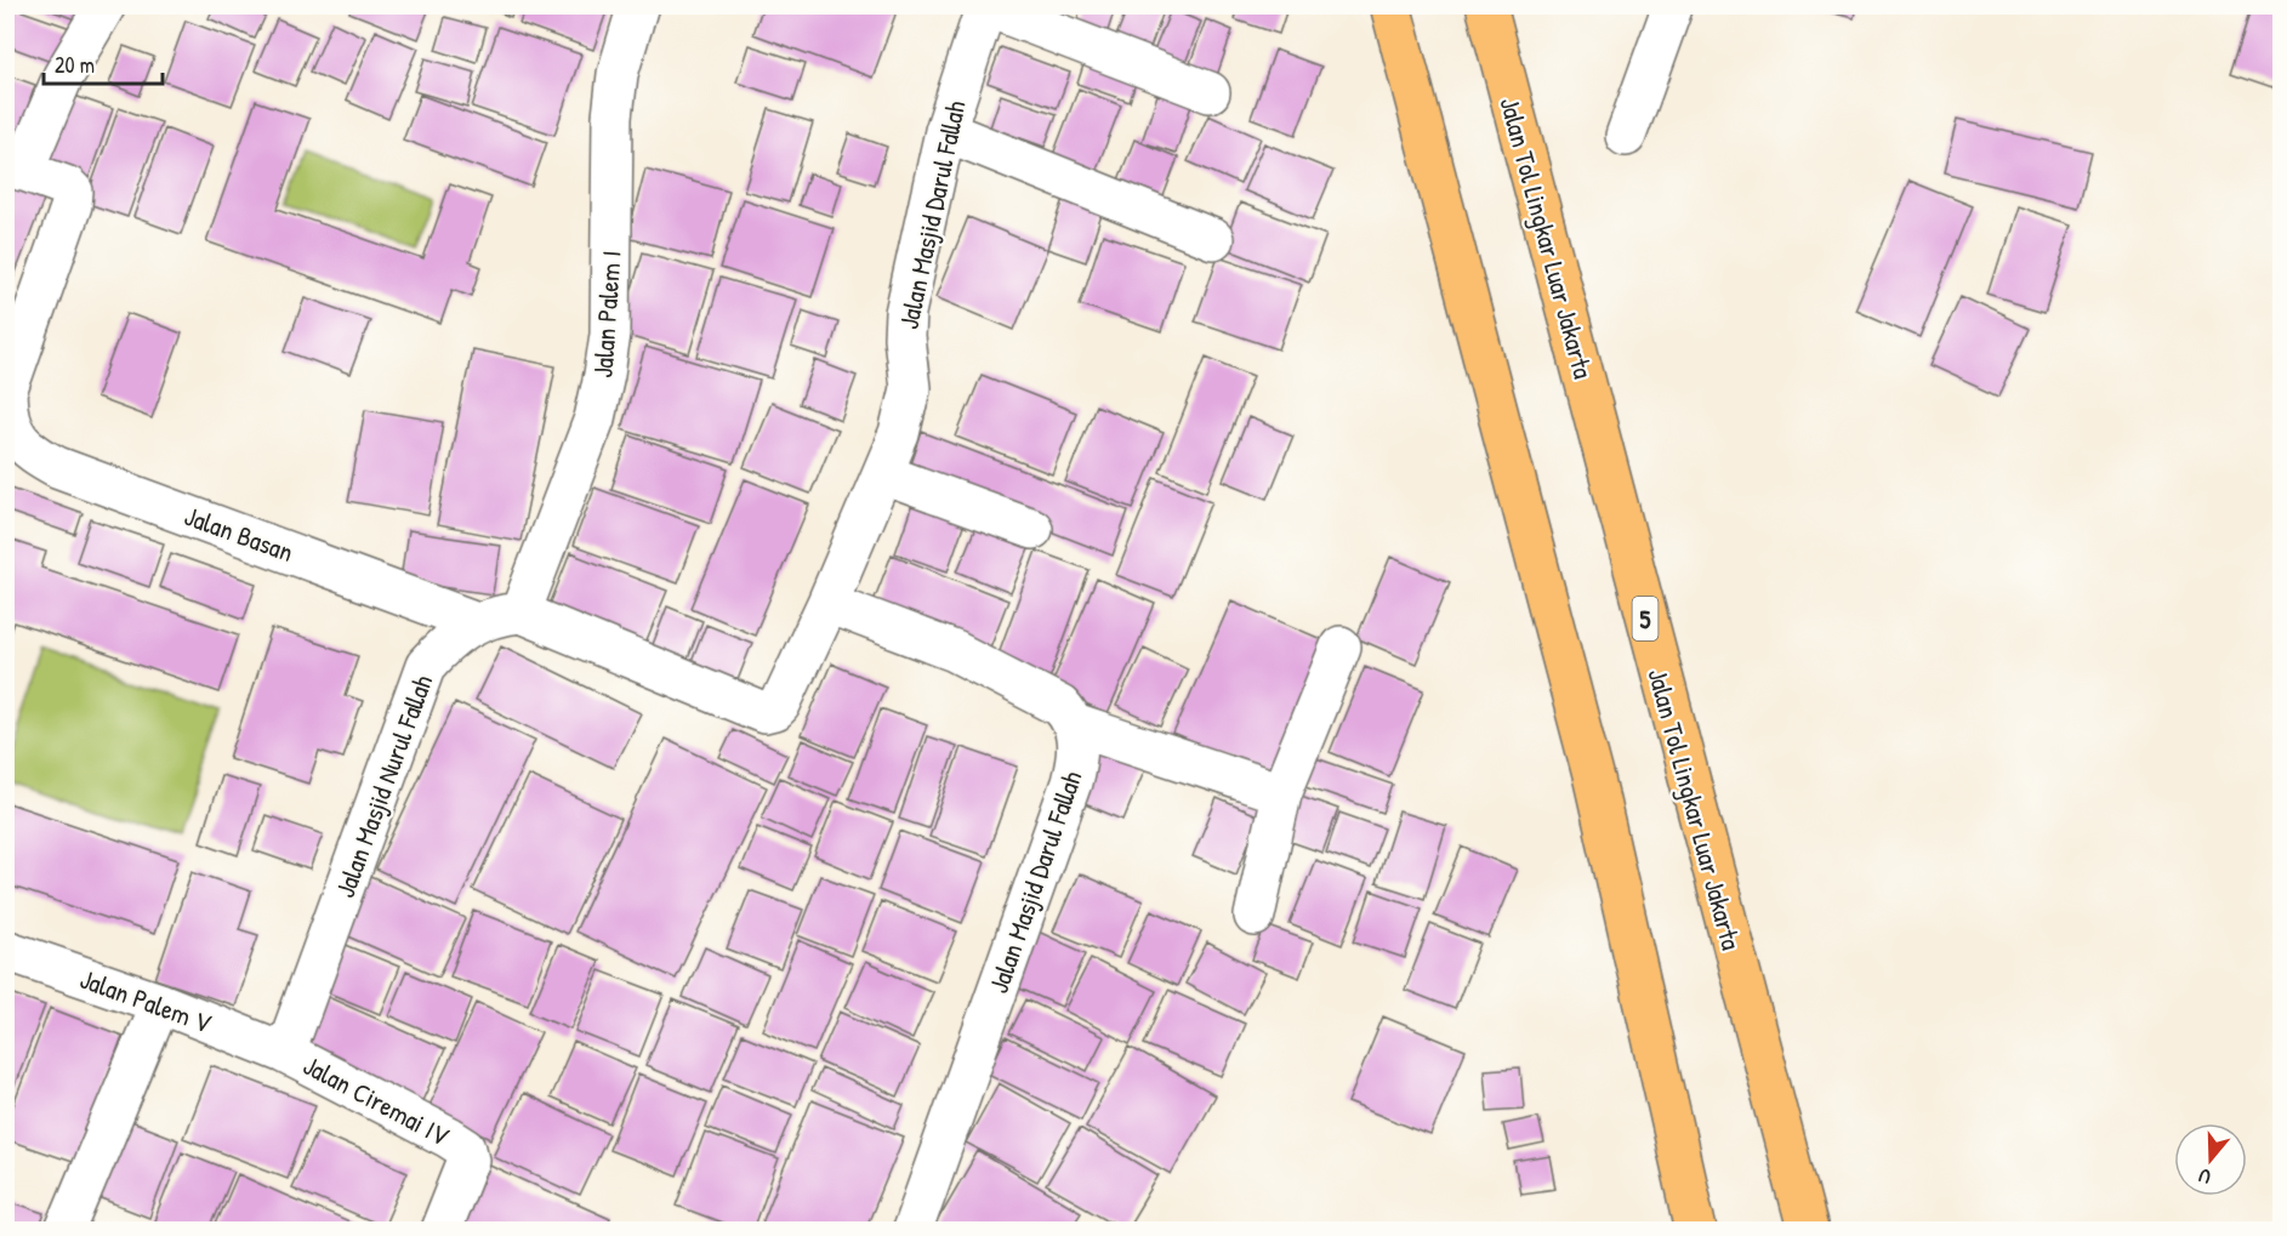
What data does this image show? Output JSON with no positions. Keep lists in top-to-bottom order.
{
  "streets": {
    "highway": ["Jalan Tol Lingkar Luar Jakarta", "5"],
    "street": [
      "Jalan Masjid Darul Fallah",
      "Jalan Palem I",
      "Jalan Basan",
      "Jalan Masjid Nurul Fallah",
      "Jalan Palem V",
      "Jalan Ciremai IV"
    ]
  },
  "crossings": [
    ["Jalan Palem I", "Jalan Masjid Nurul Fallah"],
    ["Jalan Basan", "Jalan Masjid Nurul Fallah"],
    ["Jalan Masjid Nurul Fallah", "Jalan Palem V"],
    ["Jalan Masjid Nurul Fallah", "Jalan Ciremai IV"],
    ["Jalan Palem V", "Jalan Ciremai IV"]
  ],
  "scale_bar": "20 m",
  "north": "bottom"
}
